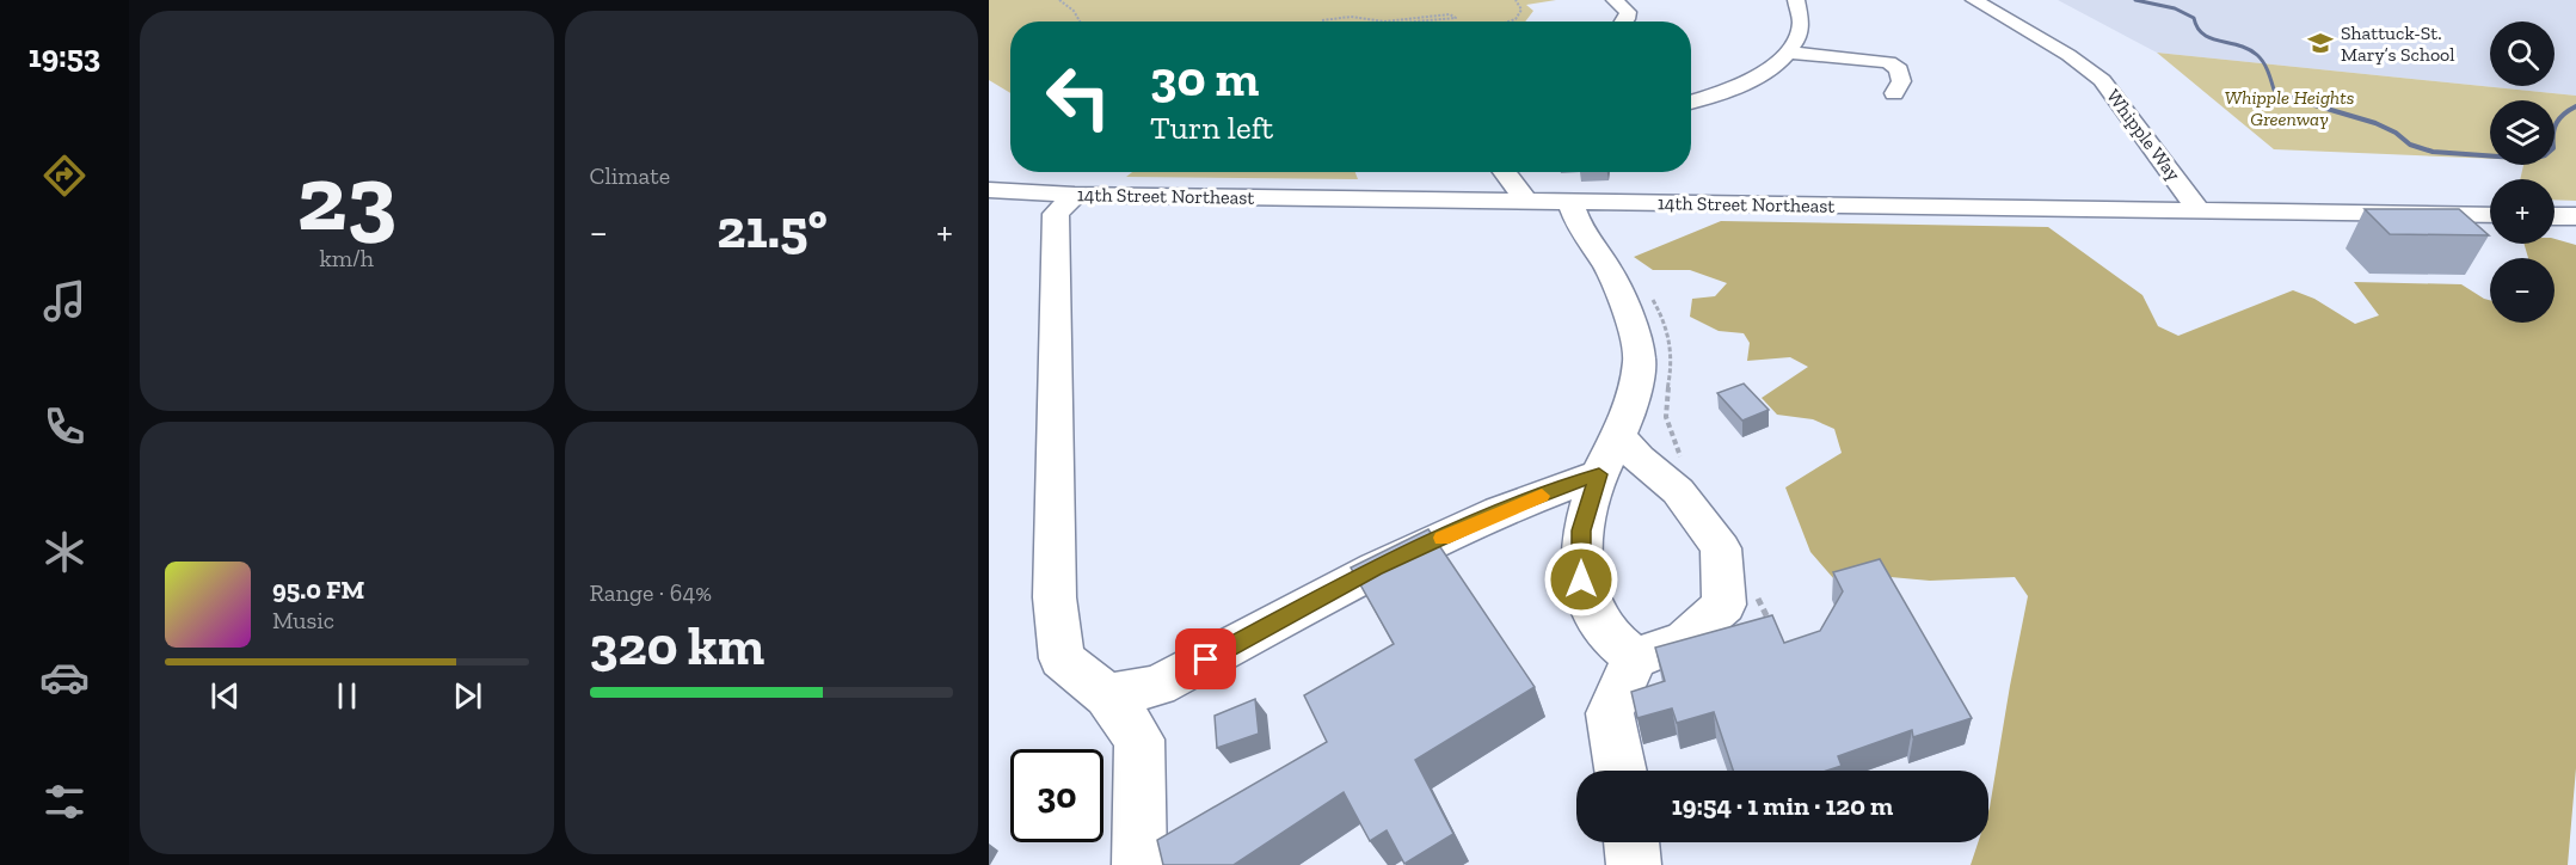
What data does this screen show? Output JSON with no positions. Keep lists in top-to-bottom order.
{
  "streets": {
    "street": ["Whipple Way", "14th Street Northeast"]
  },
  "crossings": [
    ["Whipple Way", "14th Street Northeast"]
  ],
  "parks": ["Whipple Heights Greenway"],
  "places": {
    "school or university": ["Shattuck-St. Mary’s School"]
  },
  "page": {
    "tabs": "19:53",
    "tile": [
      ["23", "km/h"],
      "Climate",
      ["Range · 64%", "320 km"]
    ],
    "map_buttons": ["+", "−"],
    "turn": ["30 m", "Turn left"],
    "heat": ["−", "21.5°", "+"],
    "song": ["95.0 FM", "Music"],
    "limit": "30",
    "trip": "19:54 · 1 min · 120 m"
  }
}
